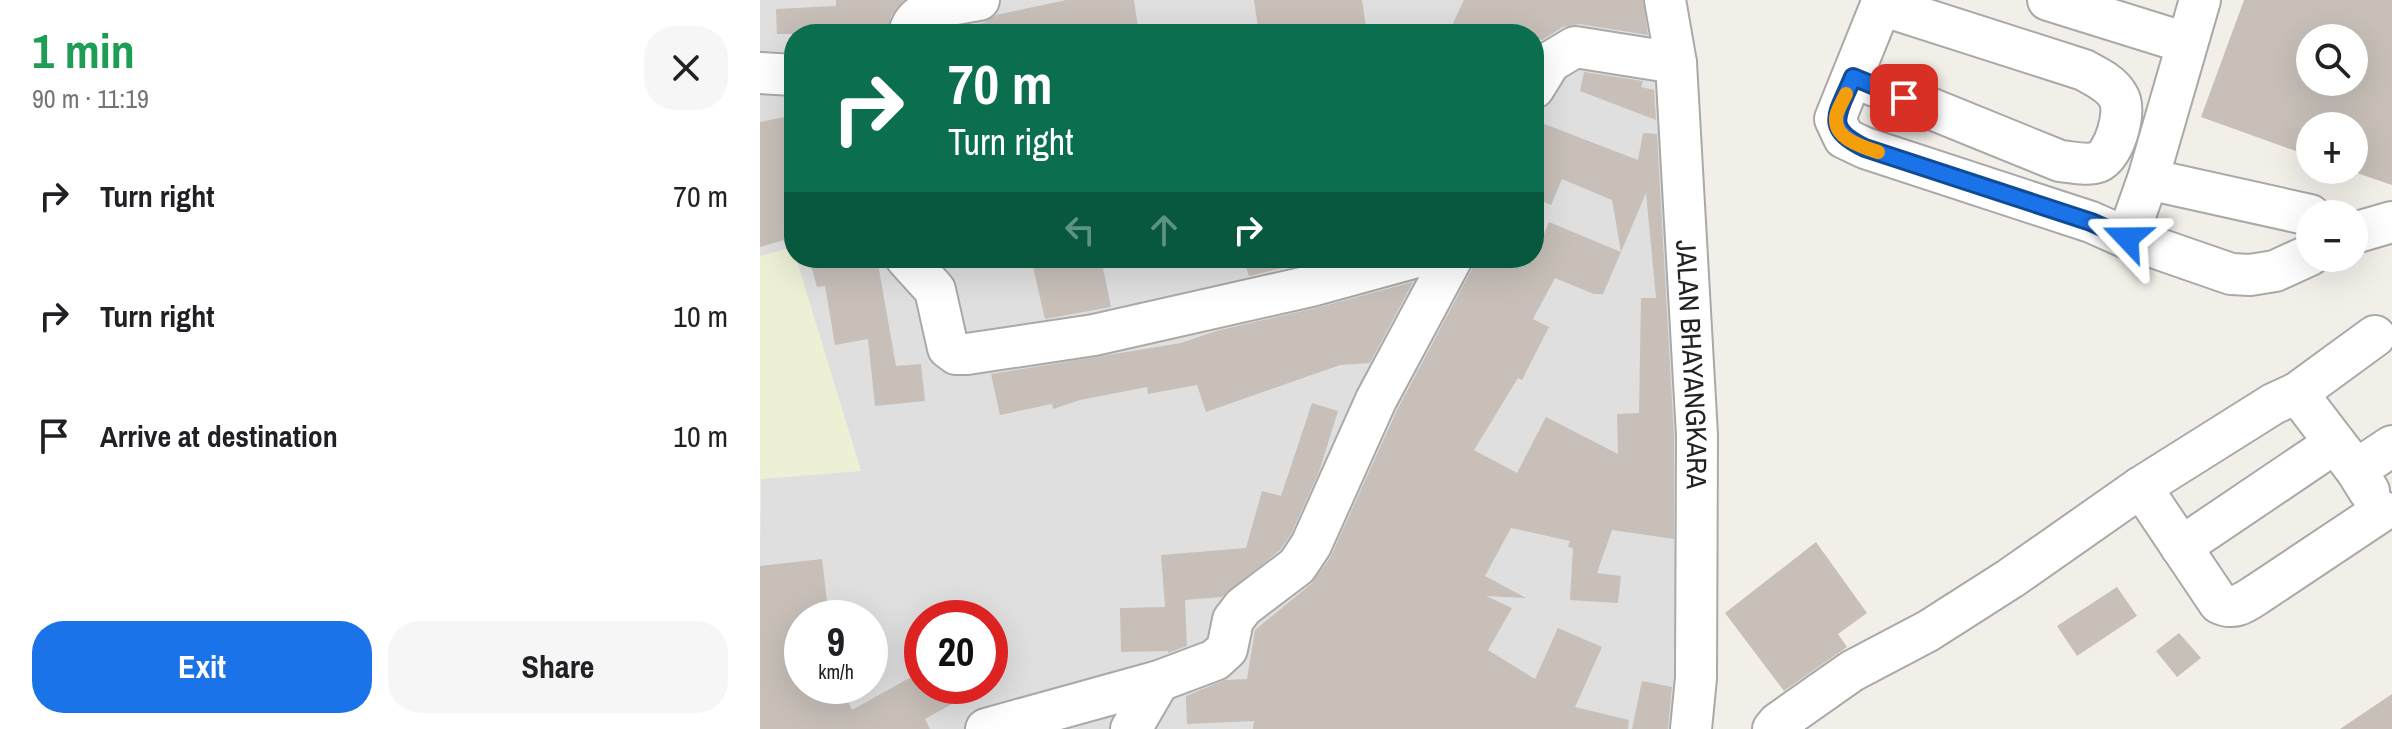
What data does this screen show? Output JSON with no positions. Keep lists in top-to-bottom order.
{
  "streets": {
    "street": ["JALAN BHAYANGKARA"]
  },
  "page": {
    "heading": ["1 min", "90 m · 11:19"],
    "map_buttons": ["+", "−"],
    "turn": ["70 m", "Turn right"],
    "list": [
      {
        "name": "Turn right",
        "value": "70 m"
      },
      {
        "name": "Turn right",
        "value": "10 m"
      },
      {
        "name": "Arrive at destination",
        "value": "10 m"
      }
    ],
    "speed": "9 km/h",
    "limit": "20",
    "buttons": ["Exit", "Share"]
  }
}
